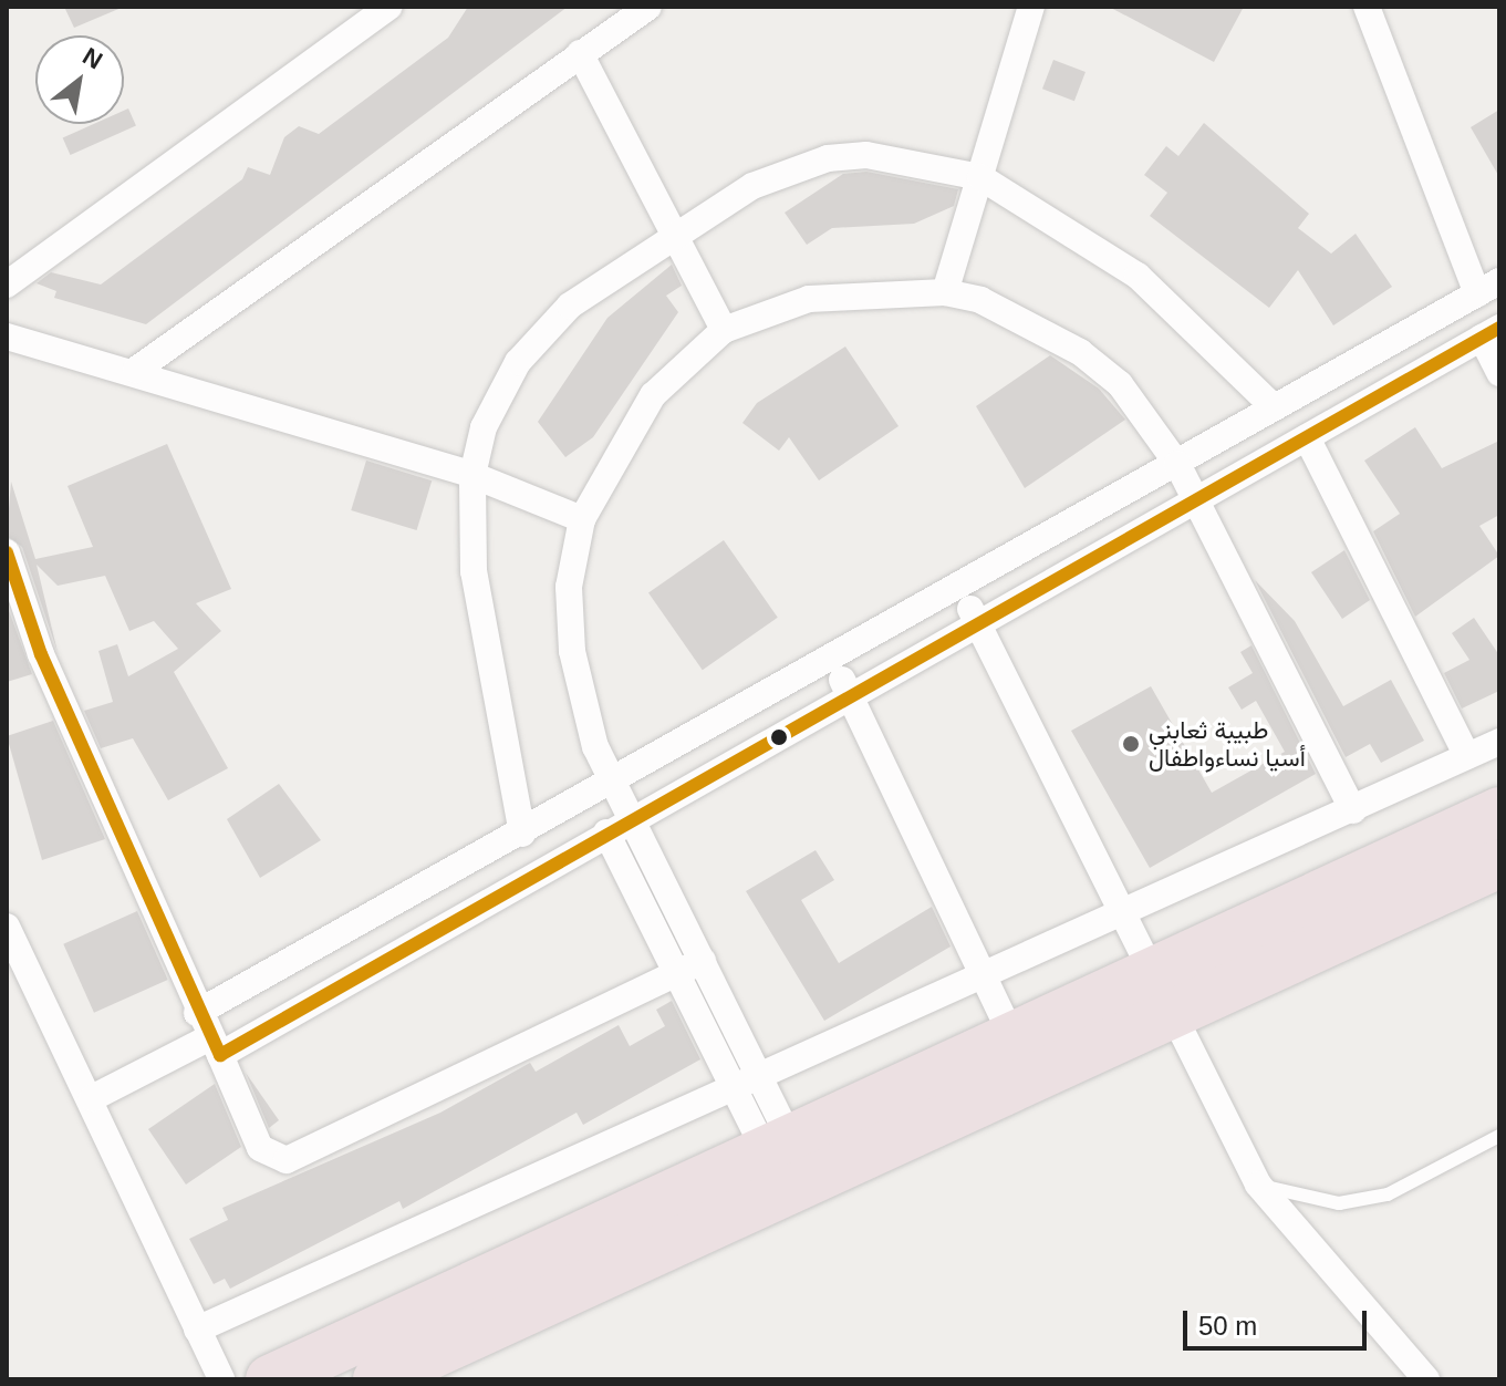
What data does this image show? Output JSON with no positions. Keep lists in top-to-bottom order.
{
  "places": ["طبيبة ثعابني أسيا نساءواطفال"],
  "scale_bar": "50 m",
  "north": "top right"
}
